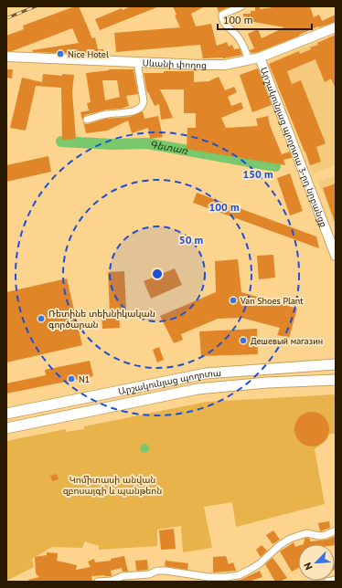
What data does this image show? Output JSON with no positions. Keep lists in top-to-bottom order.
{
  "streets": {
    "main road": ["Արշակունյաց պողոտա"],
    "street": ["Սևանի փողոց", "Արշակունյաց պողոտա 3-րդ նրբանցք"]
  },
  "crossings": [
    ["Սևանի փողոց", "Արշակունյաց պողոտա 3-րդ նրբանցք"]
  ],
  "water": ["Գետառ"],
  "parks": ["Կոմիտասի անվան զբոսայգի և պանթեոն"],
  "places": [
    "Nice Hotel",
    "Van Shoes Plant",
    "Ռետինե տեխնիկական գործարան",
    "Дешевый магазин",
    "N1"
  ],
  "scale_bar": "100 m",
  "north": "bottom left",
  "rings": ["150 m", "100 m", "50 m"]
}
